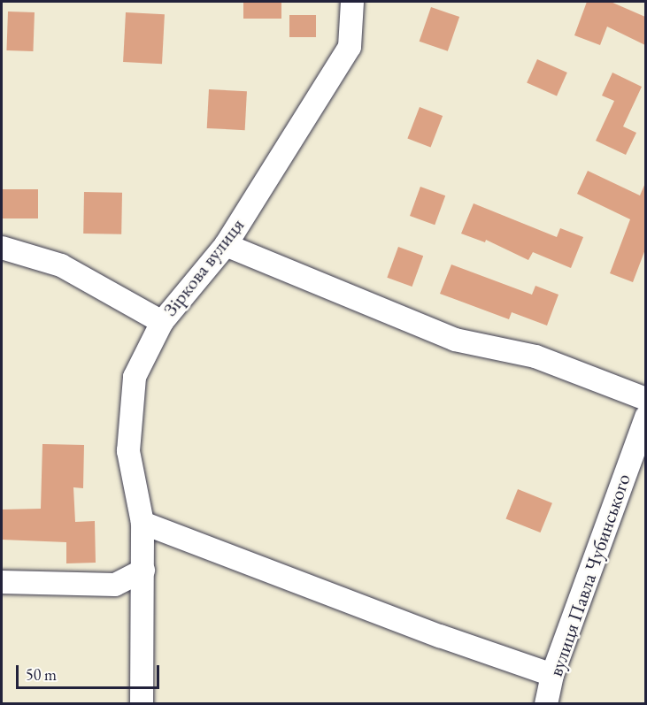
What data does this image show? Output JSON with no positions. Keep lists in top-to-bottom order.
{
  "streets": {
    "street": ["Зіркова вулиця", "вулиця Павла Чубинського"]
  },
  "scale_bar": "50 m"
}
